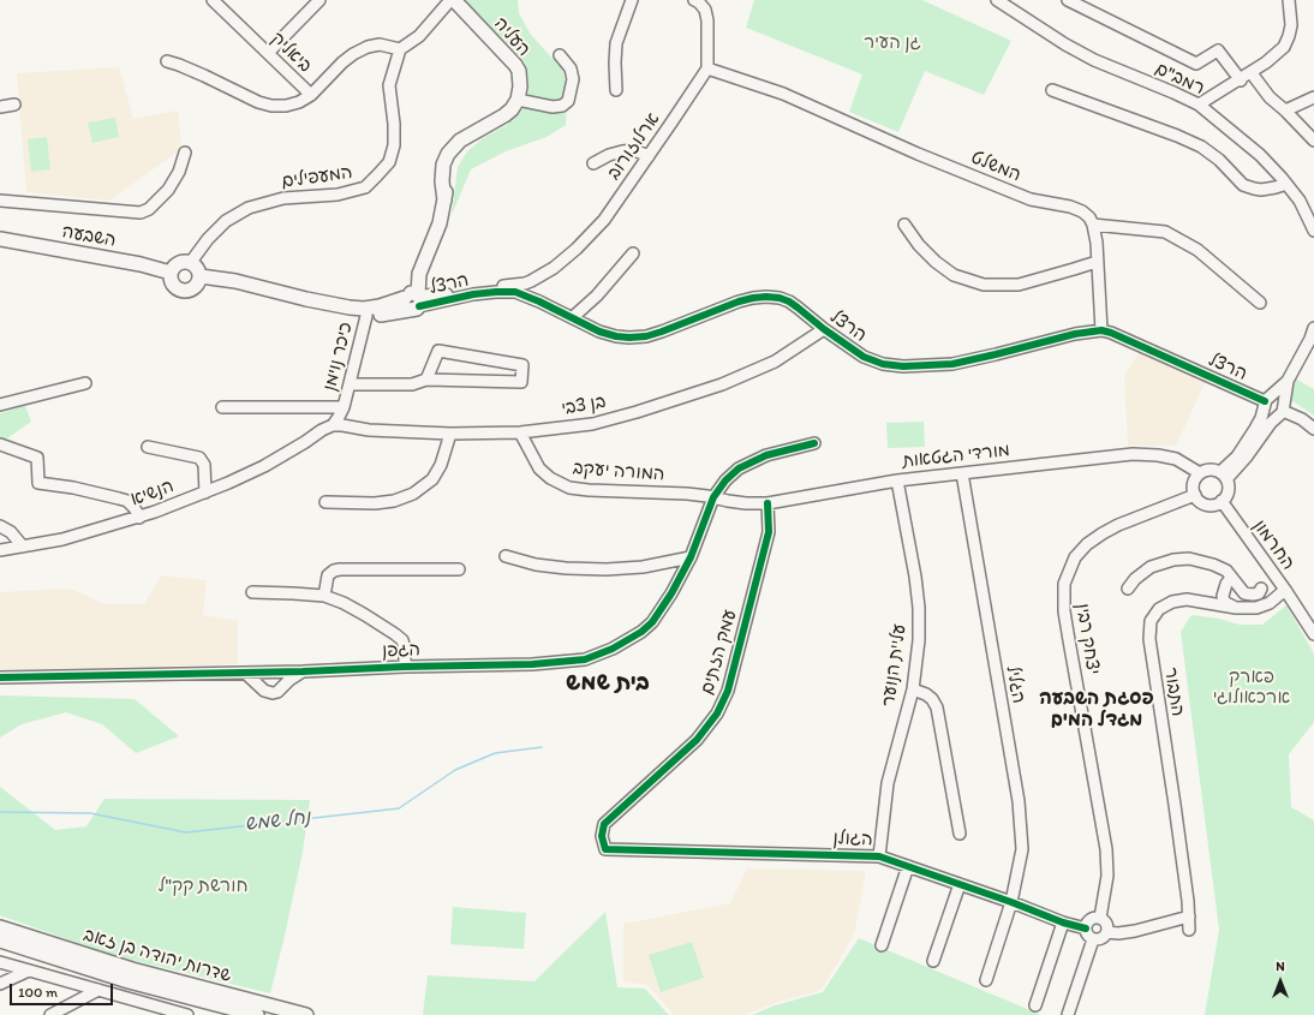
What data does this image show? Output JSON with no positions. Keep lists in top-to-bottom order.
{
  "streets": {
    "main road": ["העליה", "השבעה", "שדרות יהודה בן זאב"],
    "street": [
      "ביאליק",
      "רמב\"ם",
      "ארלוזורוב",
      "המשלט",
      "המעפילים",
      "הרצל",
      "כיכר נוימן",
      "בן צבי",
      "מורדי הגטאות",
      "המורה יעקב",
      "הנשיא",
      "החרמון",
      "יצחק רבין",
      "הגפן",
      "עמק הזתים",
      "עליית הנוער",
      "הגליל",
      "התבור",
      "הגולן"
    ]
  },
  "crossings": [
    ["ביאליק", "המעפילים"],
    ["ארלוזורוב", "המשלט"],
    ["ארלוזורוב", "הרצל"],
    ["המעפילים", "השבעה"],
    ["הרצל", "בן צבי"],
    ["בן צבי", "המורה יעקב"],
    ["בן צבי", "הנשיא"],
    ["מורדי הגטאות", "המורה יעקב"],
    ["מורדי הגטאות", "החרמון"],
    ["מורדי הגטאות", "יצחק רבין"],
    ["מורדי הגטאות", "הגפן"],
    ["מורדי הגטאות", "עמק הזתים"],
    ["מורדי הגטאות", "עליית הנוער"],
    ["מורדי הגטאות", "הגליל"],
    ["המורה יעקב", "הגפן"],
    ["החרמון", "יצחק רבין"],
    ["החרמון", "התבור"],
    ["יצחק רבין", "הגולן"],
    ["עמק הזתים", "הגולן"],
    ["עליית הנוער", "הגולן"],
    ["הגליל", "הגולן"]
  ],
  "districts": ["בית שמש", "פסגת השבעה מגדל המים"],
  "water": ["נחל שמש"],
  "parks": ["גן העיר", "פארק ארכאולוגי", "חורשת קק\"ל"],
  "scale_bar": "100 m",
  "north": "top"
}
